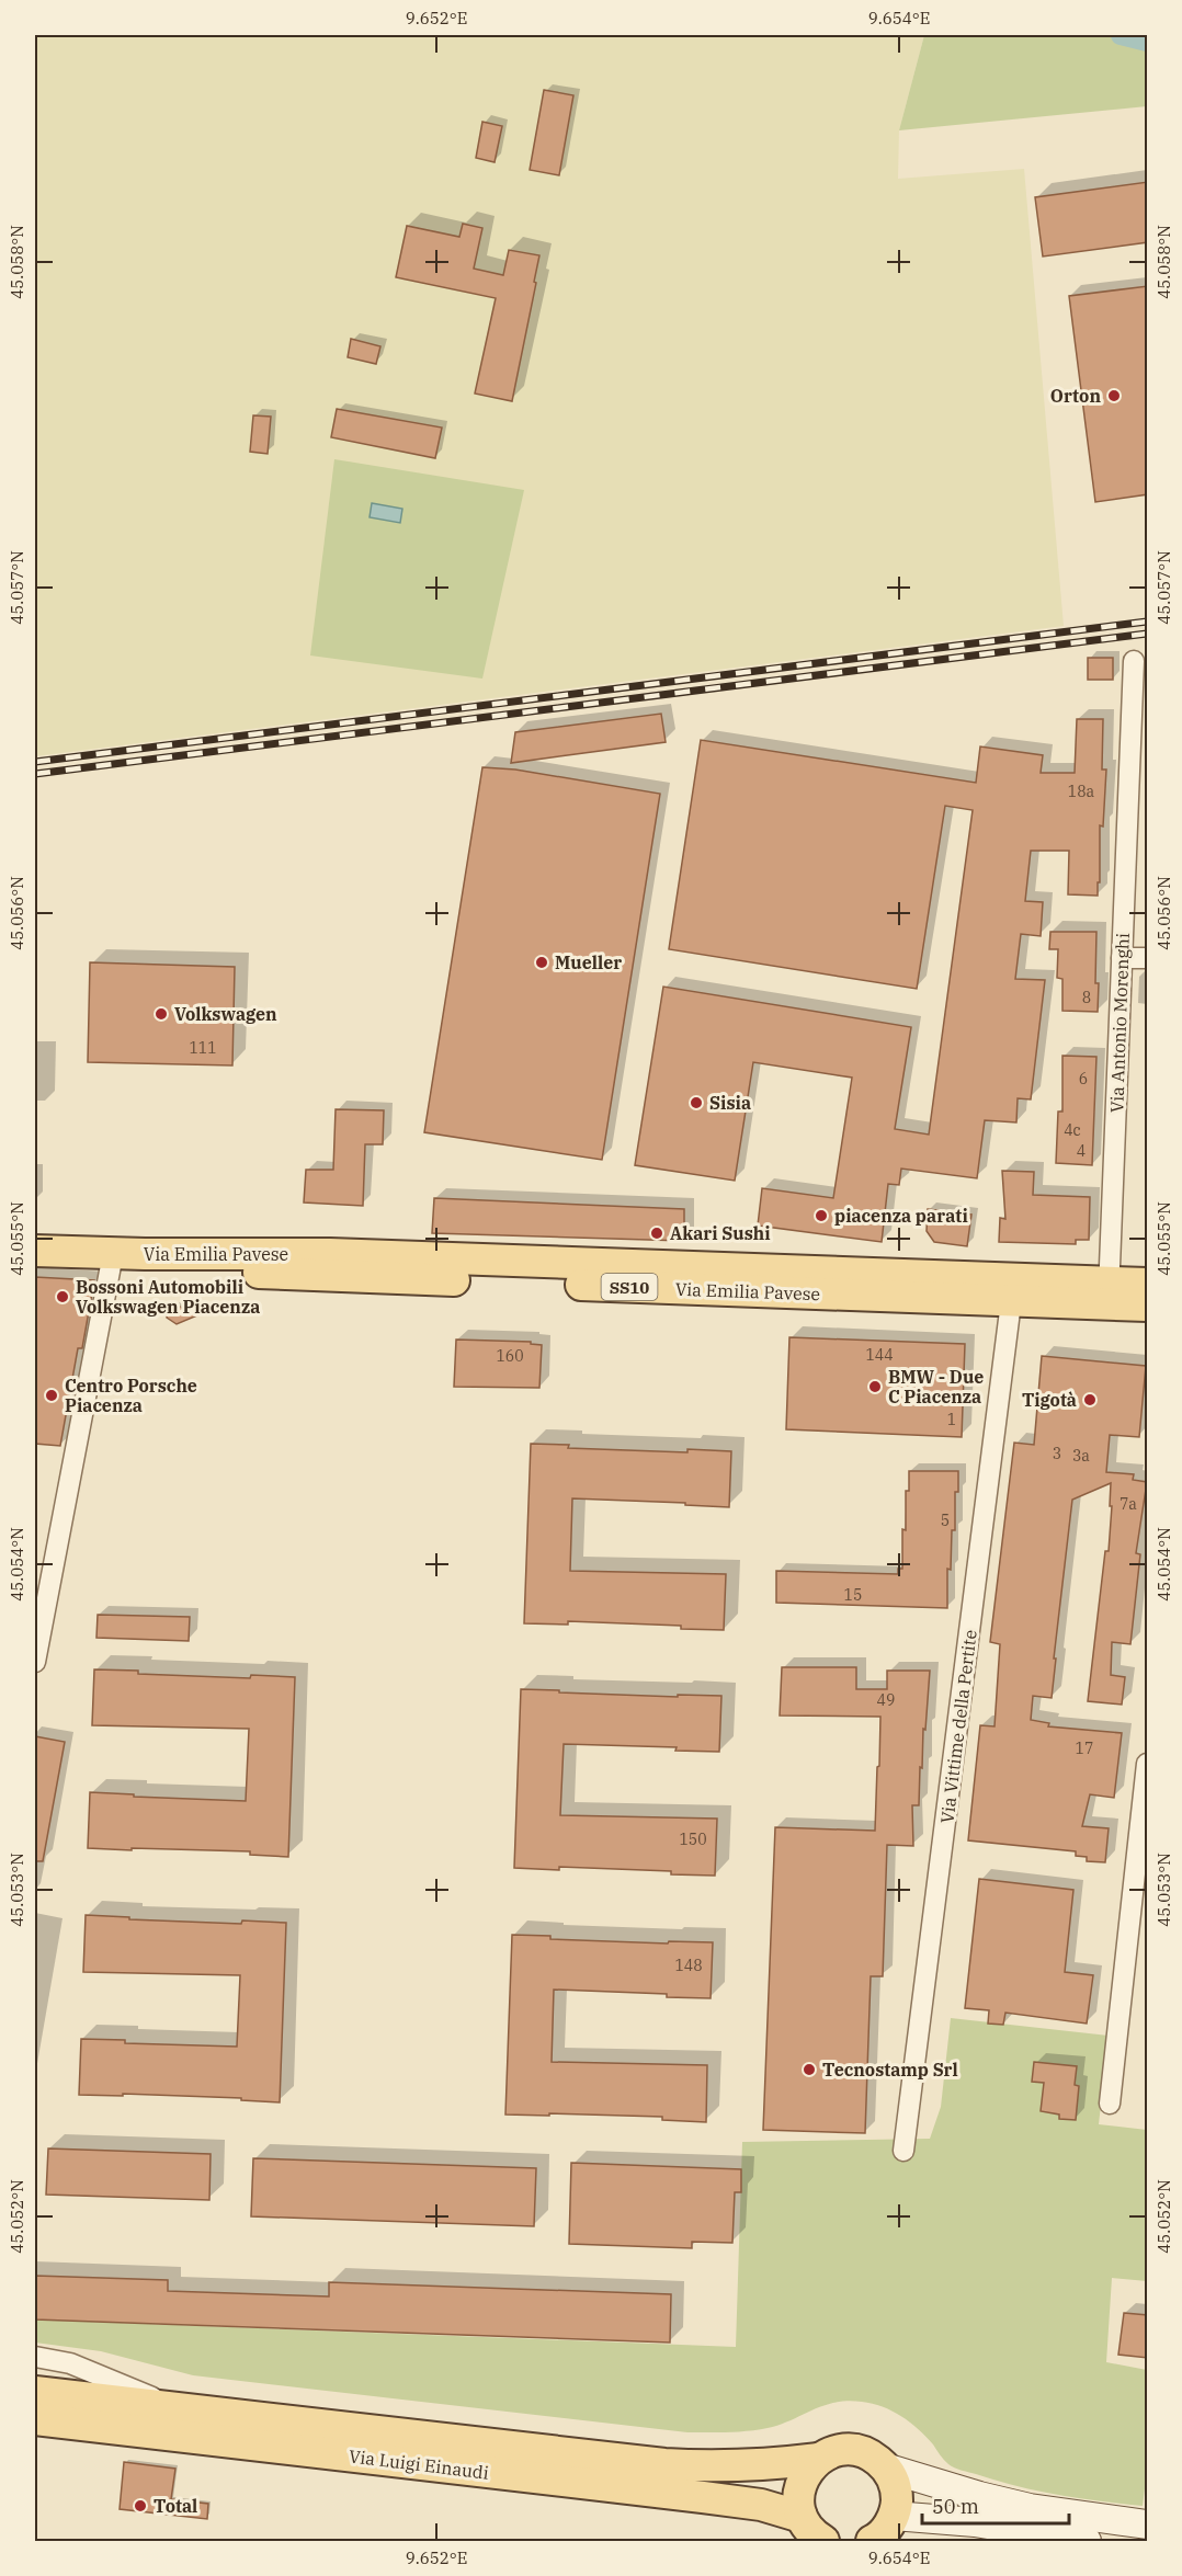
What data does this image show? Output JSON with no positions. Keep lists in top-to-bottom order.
{
  "streets": {
    "main road": ["Via Emilia Pavese", "SS10", "Via Luigi Einaudi"],
    "street": ["Via Antonio Morenghi", "Via Vittime della Pertite"]
  },
  "crossings": [
    ["Via Antonio Morenghi", "Via Emilia Pavese"],
    ["Via Emilia Pavese", "Via Vittime della Pertite"]
  ],
  "places": [
    "Orton",
    "Mueller",
    "Volkswagen",
    "Sisia",
    "piacenza parati",
    "Akari Sushi",
    "Bossoni Automobili Volkswagen Piacenza",
    "BMW - Due C Piacenza",
    "Centro Porsche Piacenza",
    "Tigotà",
    "Tecnostamp Srl",
    "Total"
  ],
  "house_numbers": [
    "18a",
    "8",
    "111",
    "6",
    "4c",
    "4",
    "144",
    "160",
    "1",
    "3",
    "3a",
    "7a",
    "5",
    "15",
    "49",
    "17",
    "150",
    "148"
  ],
  "scale_bar": "50 m",
  "coordinates": [
    "9.652°E",
    "9.654°E",
    "45.058°N",
    "45.057°N",
    "45.056°N",
    "45.055°N",
    "45.054°N",
    "45.053°N",
    "45.052°N"
  ]
}
